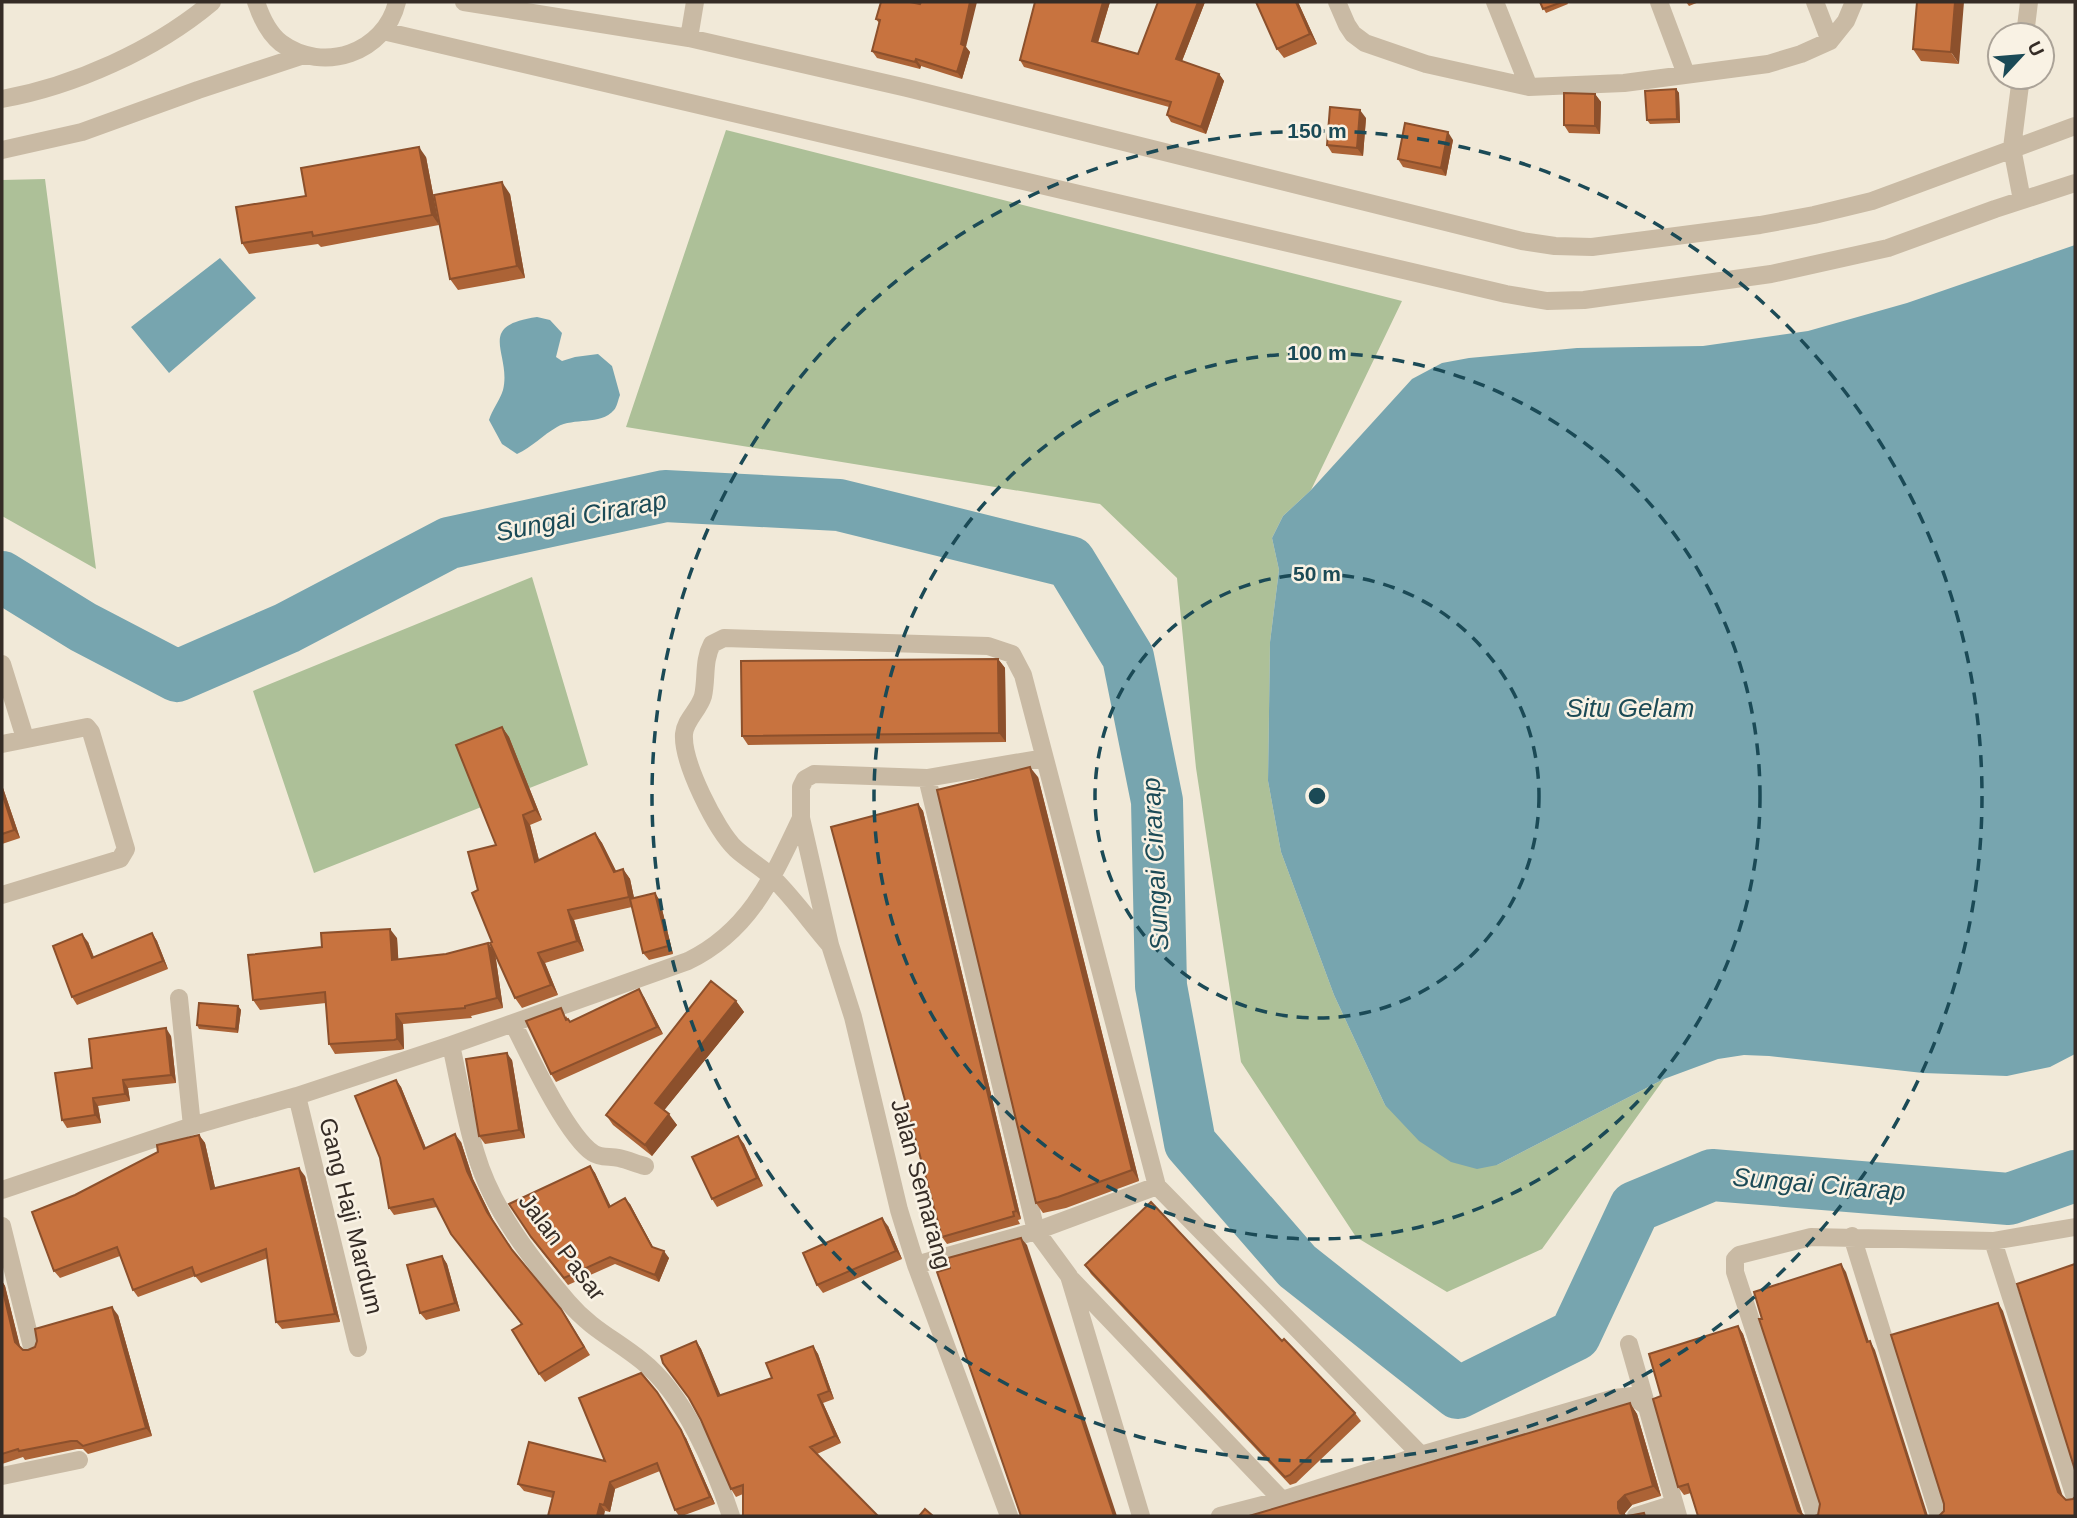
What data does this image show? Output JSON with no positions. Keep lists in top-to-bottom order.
{
  "streets": {
    "street": ["Jalan Semarang", "Gang Haji Mardum", "Jalan Pasar"]
  },
  "water": ["Sungai Cirarap", "Situ Gelam"],
  "north": "top right",
  "rings": ["150 m", "100 m", "50 m"]
}
